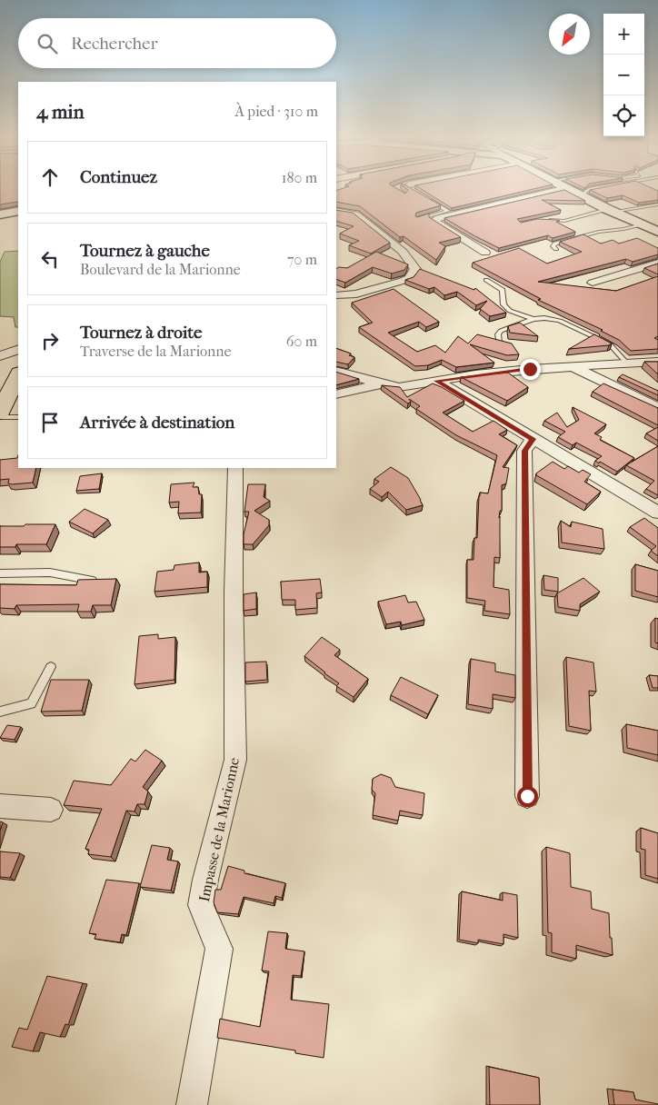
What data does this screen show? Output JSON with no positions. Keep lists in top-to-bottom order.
{
  "streets": {
    "street": ["Impasse de la Marionne"]
  },
  "north": "bottom left",
  "page": {
    "map_buttons": ["+", "−"],
    "search": "Rechercher",
    "heading": ["4 min", "À pied · 310 m"],
    "list": [
      ["Continuez", "180 m"],
      ["Tournez à gauche", "Boulevard de la Marionne", "70 m"],
      ["Tournez à droite", "Traverse de la Marionne", "60 m"],
      "Arrivée à destination"
    ]
  }
}
